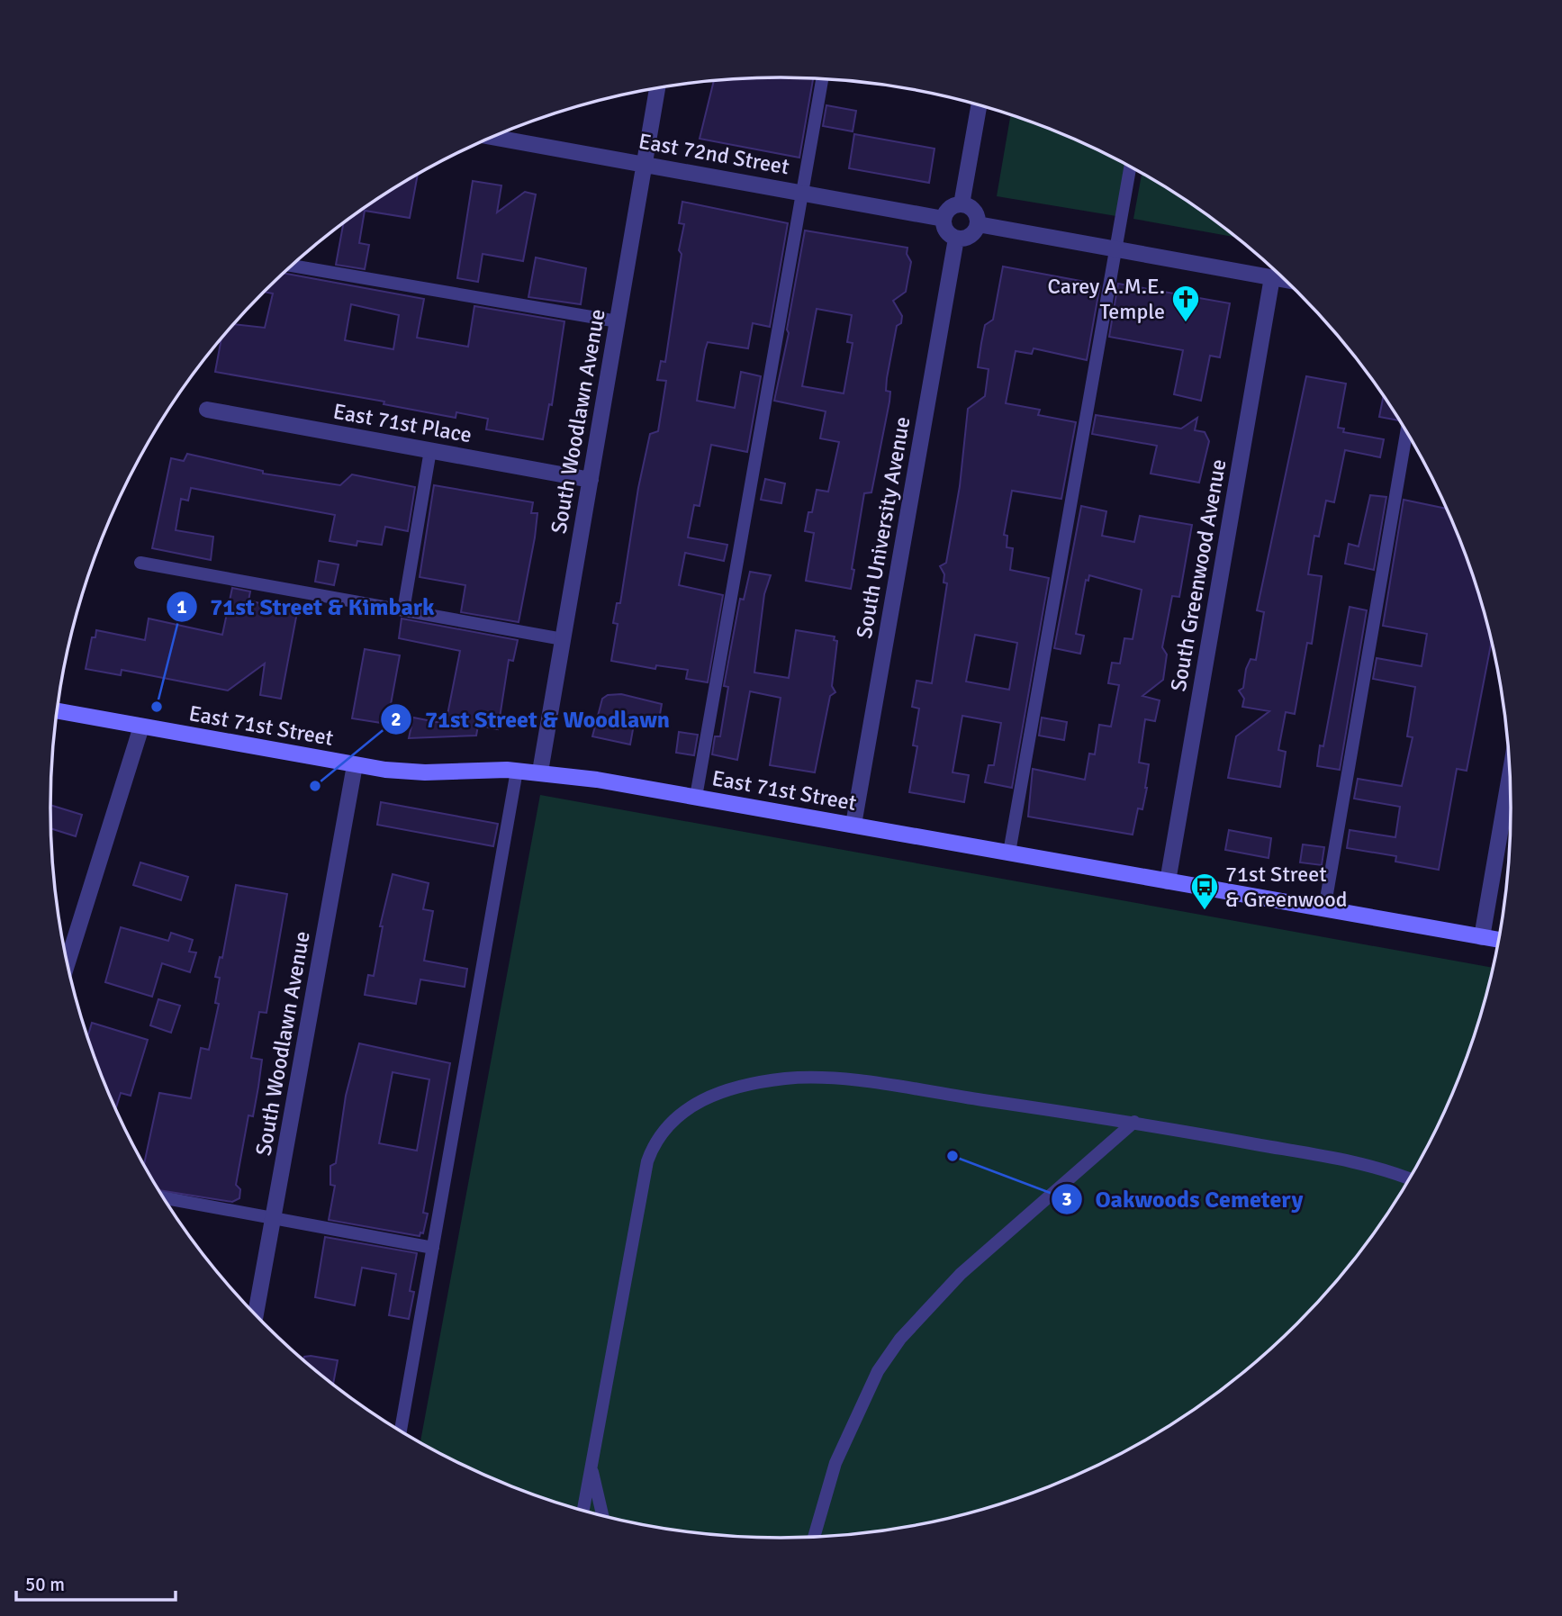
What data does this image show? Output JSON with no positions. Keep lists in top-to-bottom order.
{
  "streets": {
    "main road": ["East 71st Street"],
    "street": [
      "East 72nd Street",
      "South Woodlawn Avenue",
      "East 71st Place",
      "South University Avenue",
      "South Greenwood Avenue"
    ]
  },
  "crossings": [
    ["East 72nd Street", "South Woodlawn Avenue"],
    ["East 72nd Street", "South University Avenue"],
    ["South Woodlawn Avenue", "East 71st Place"],
    ["South Woodlawn Avenue", "East 71st Street"],
    ["South University Avenue", "East 71st Street"],
    ["South Greenwood Avenue", "East 71st Street"]
  ],
  "places": {
    "church": ["Carey A.M.E. Temple"],
    "other": ["71st Street & Kimbark", "71st Street & Woodlawn", "Oakwoods Cemetery"],
    "bus stop": ["71st Street & Greenwood"]
  },
  "scale_bar": "50 m"
}
